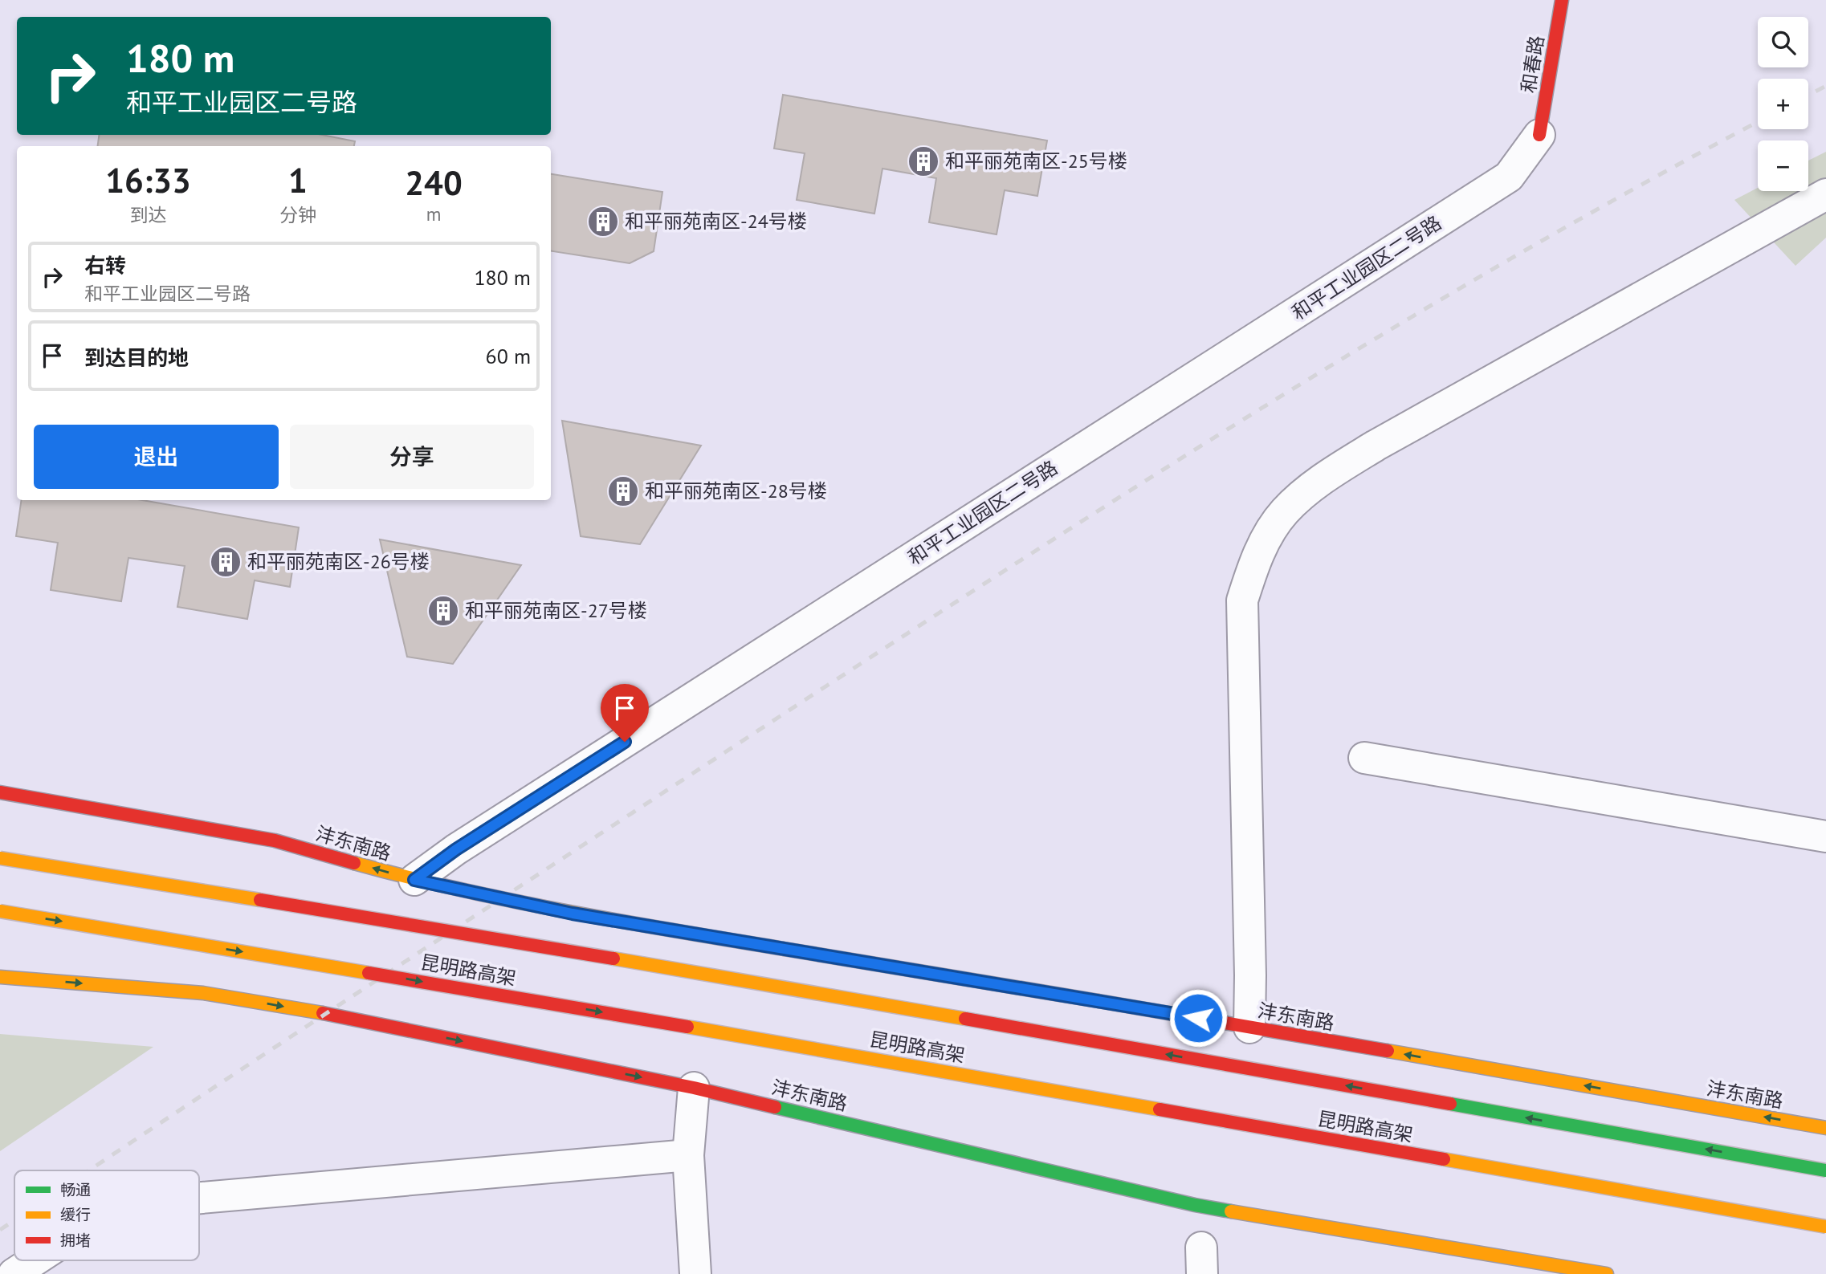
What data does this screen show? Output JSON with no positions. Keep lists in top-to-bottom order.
{
  "streets": {
    "main road": ["和春路", "沣东南路", "昆明路高架"],
    "street": ["和平工业园区二号路"]
  },
  "crossings": [
    ["和春路", "和平工业园区二号路"],
    ["和平工业园区二号路", "沣东南路"]
  ],
  "places": {
    "building": [
      "和平丽苑南区-25号楼",
      "和平丽苑南区-24号楼",
      "和平丽苑南区-28号楼",
      "和平丽苑南区-26号楼",
      "和平丽苑南区-27号楼"
    ]
  },
  "legend": ["畅通", "缓行", "拥堵"],
  "page": {
    "map_buttons": ["+", "−"],
    "turn": ["180 m", "和平工业园区二号路"],
    "eta": [
      "16:33",
      "到达",
      "1",
      "分钟",
      "240",
      "m"
    ],
    "list": [
      {
        "name": "右转",
        "note": "和平工业园区二号路",
        "value": "180 m"
      },
      {
        "name": "到达目的地",
        "value": "60 m"
      }
    ],
    "buttons": ["退出", "分享"]
  }
}
